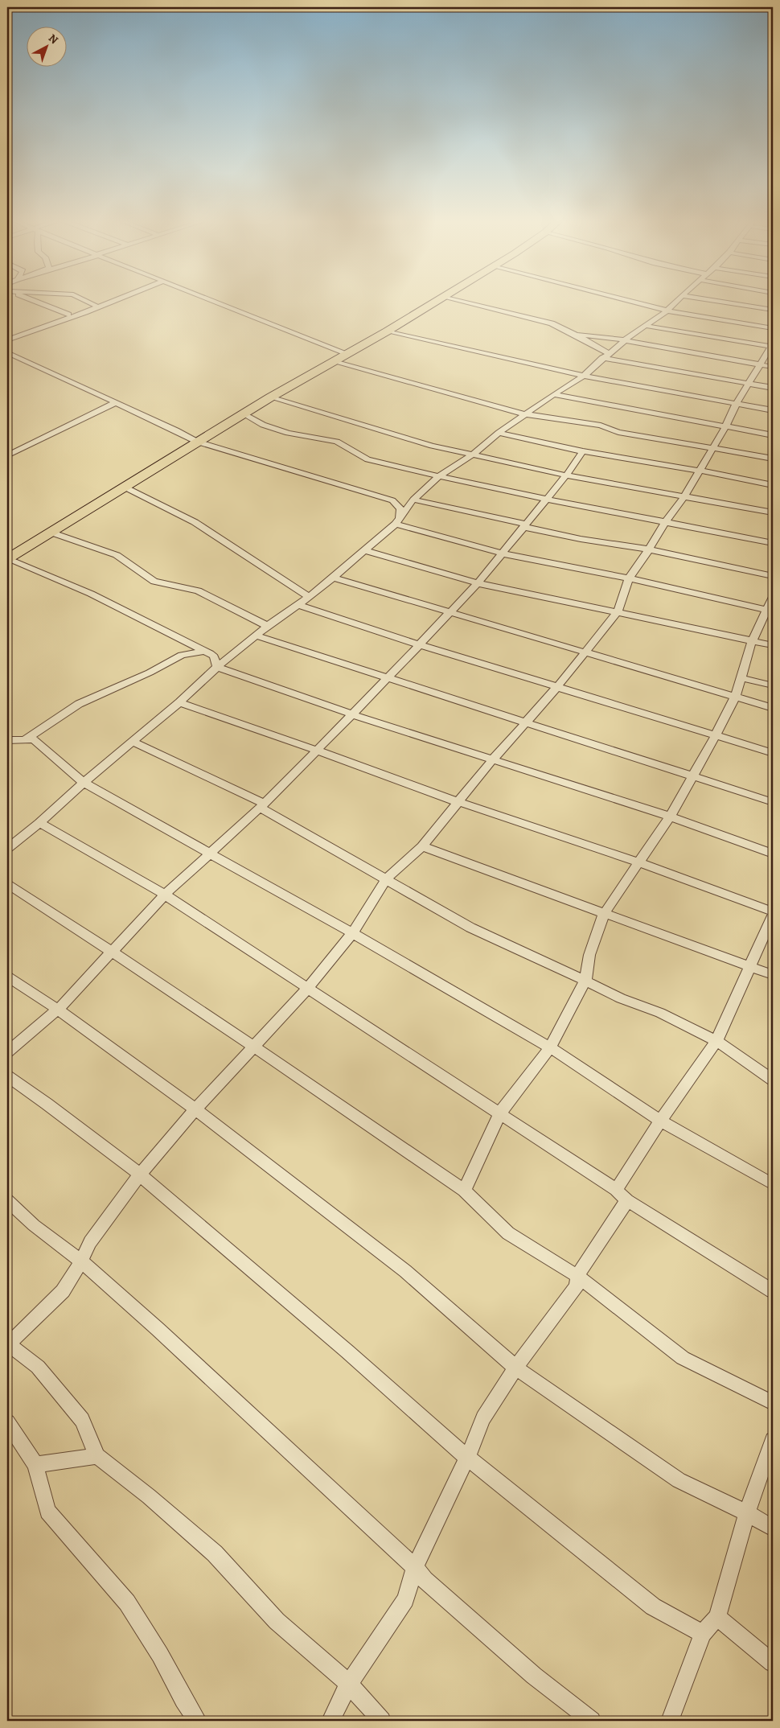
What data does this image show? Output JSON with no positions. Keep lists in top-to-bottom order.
{
  "north": "top right"
}
